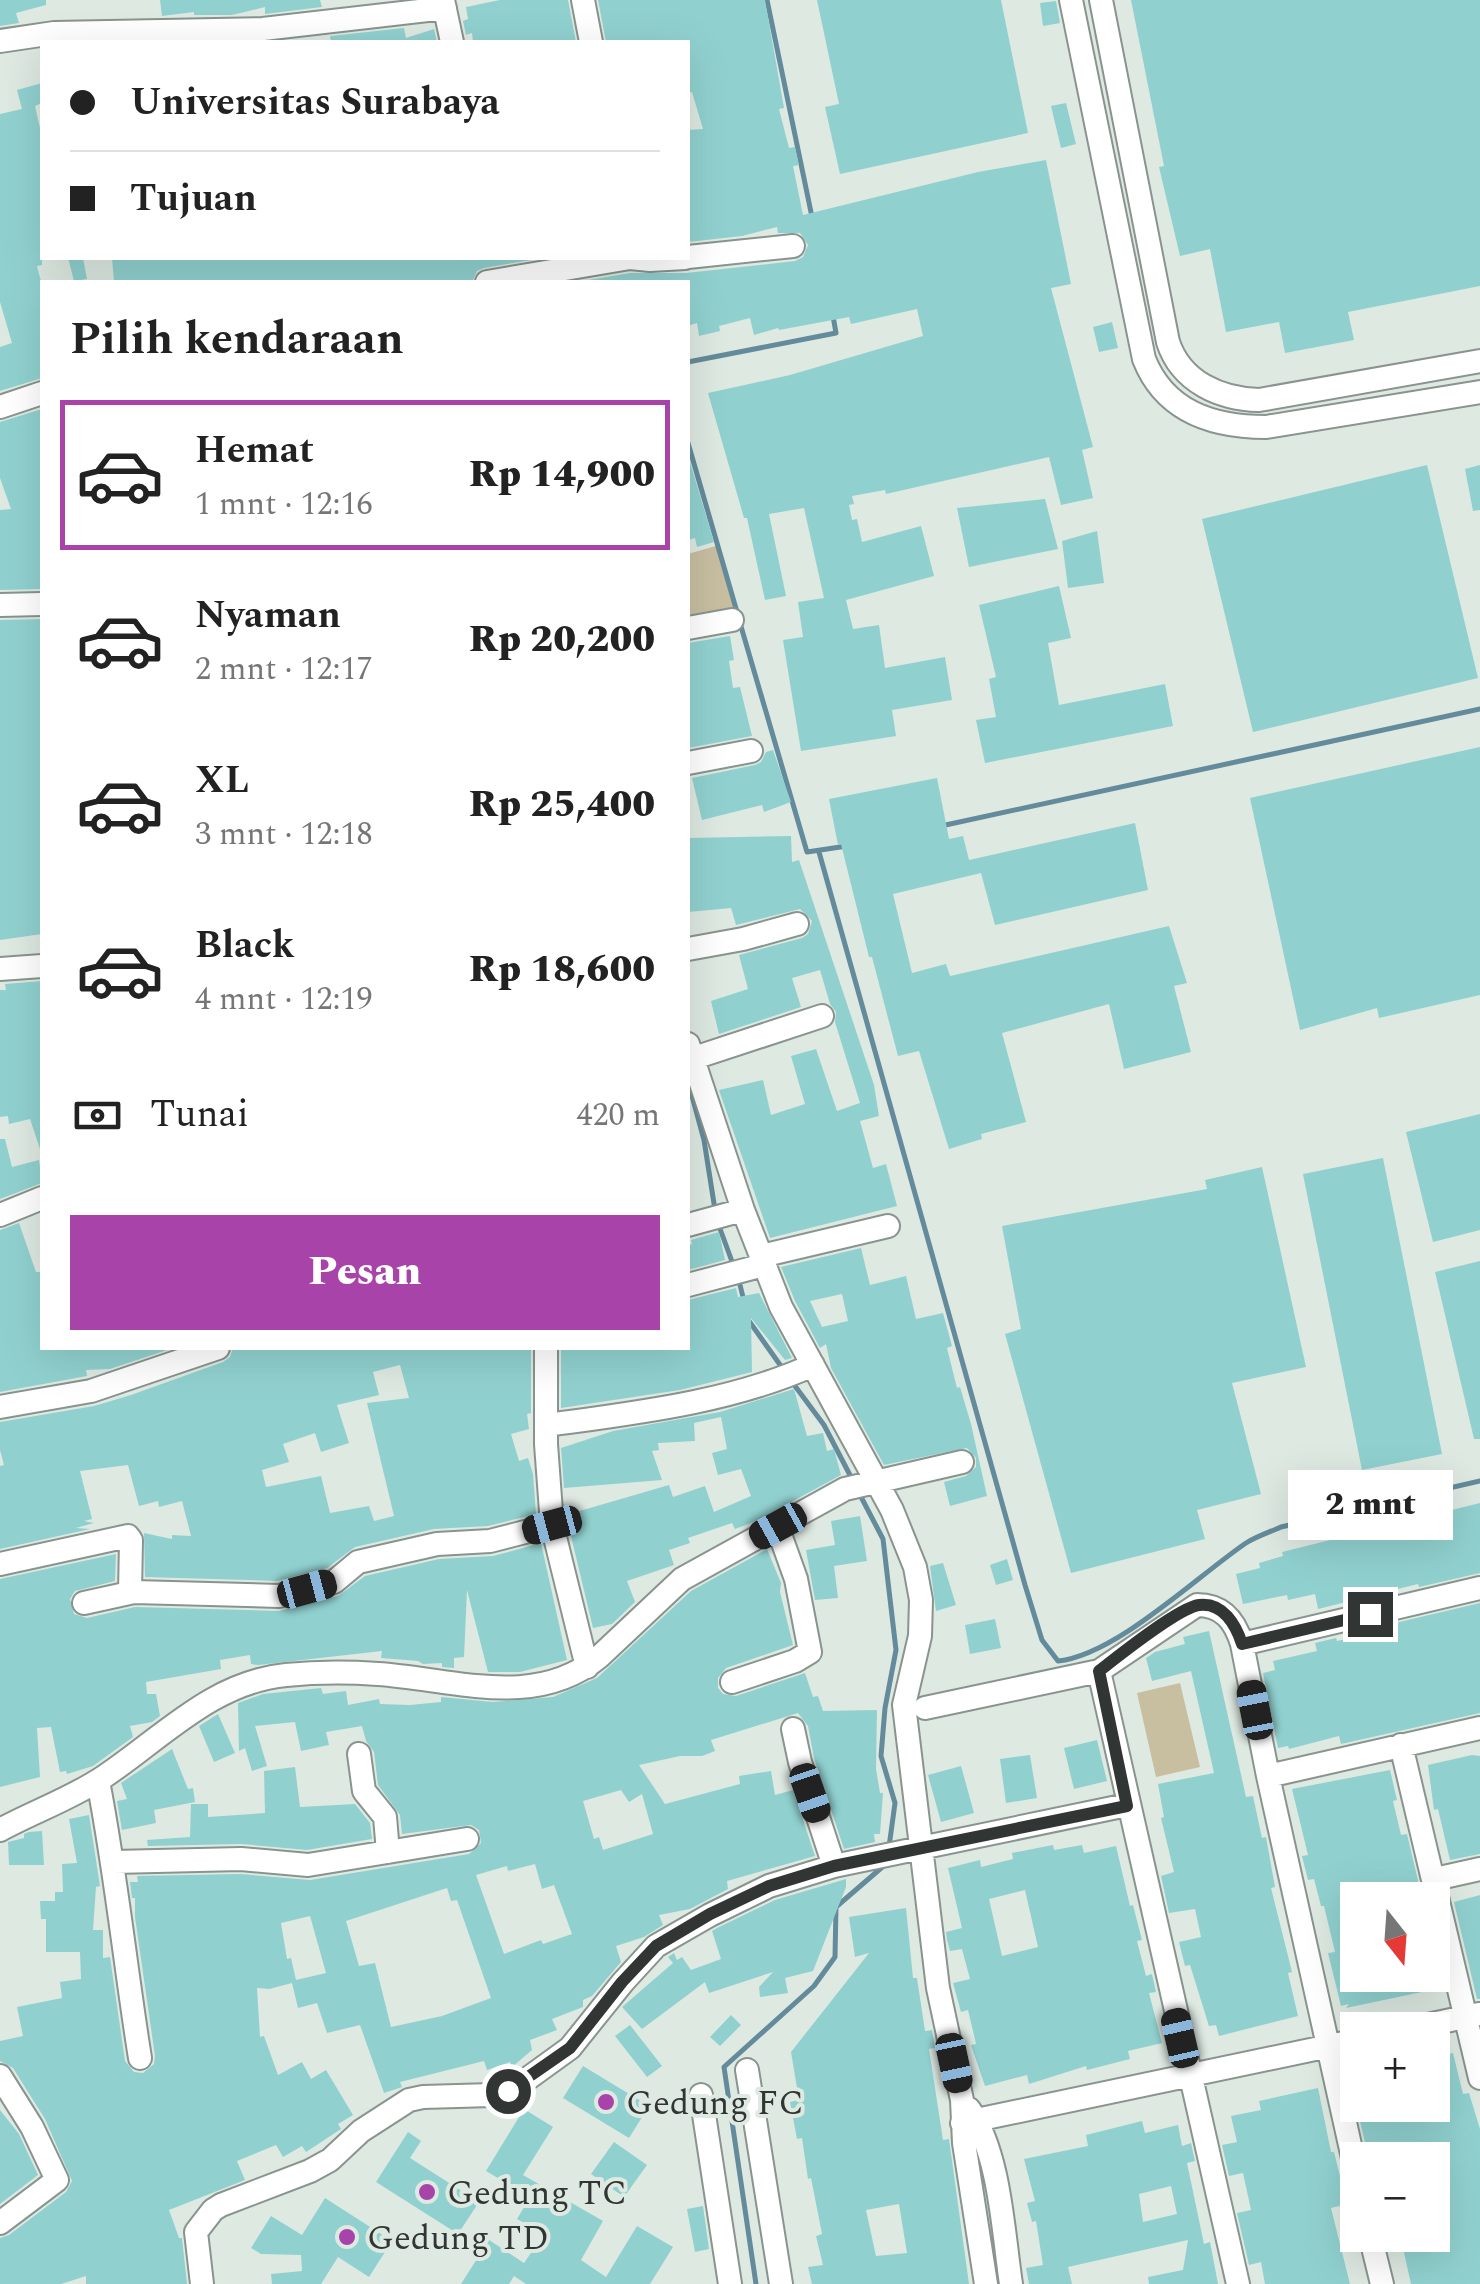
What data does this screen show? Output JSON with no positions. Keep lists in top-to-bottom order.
{
  "places": ["Gedung FC", "Gedung TC", "Gedung TD"],
  "north": "bottom",
  "page": {
    "banner": ["Universitas Surabaya", "Tujuan"],
    "heading": "Pilih kendaraan",
    "list": [
      {
        "name": "Hemat",
        "note": "1 mnt · 12:16",
        "value": "Rp 14,900"
      },
      {
        "name": "Nyaman",
        "note": "2 mnt · 12:17",
        "value": "Rp 20,200"
      },
      {
        "name": "XL",
        "note": "3 mnt · 12:18",
        "value": "Rp 25,400"
      },
      {
        "name": "Black",
        "note": "4 mnt · 12:19",
        "value": "Rp 18,600"
      }
    ],
    "pay": ["Tunai", "420 m"],
    "buttons": "Pesan",
    "bubble": "2 mnt",
    "map_buttons": ["+", "−"]
  }
}
